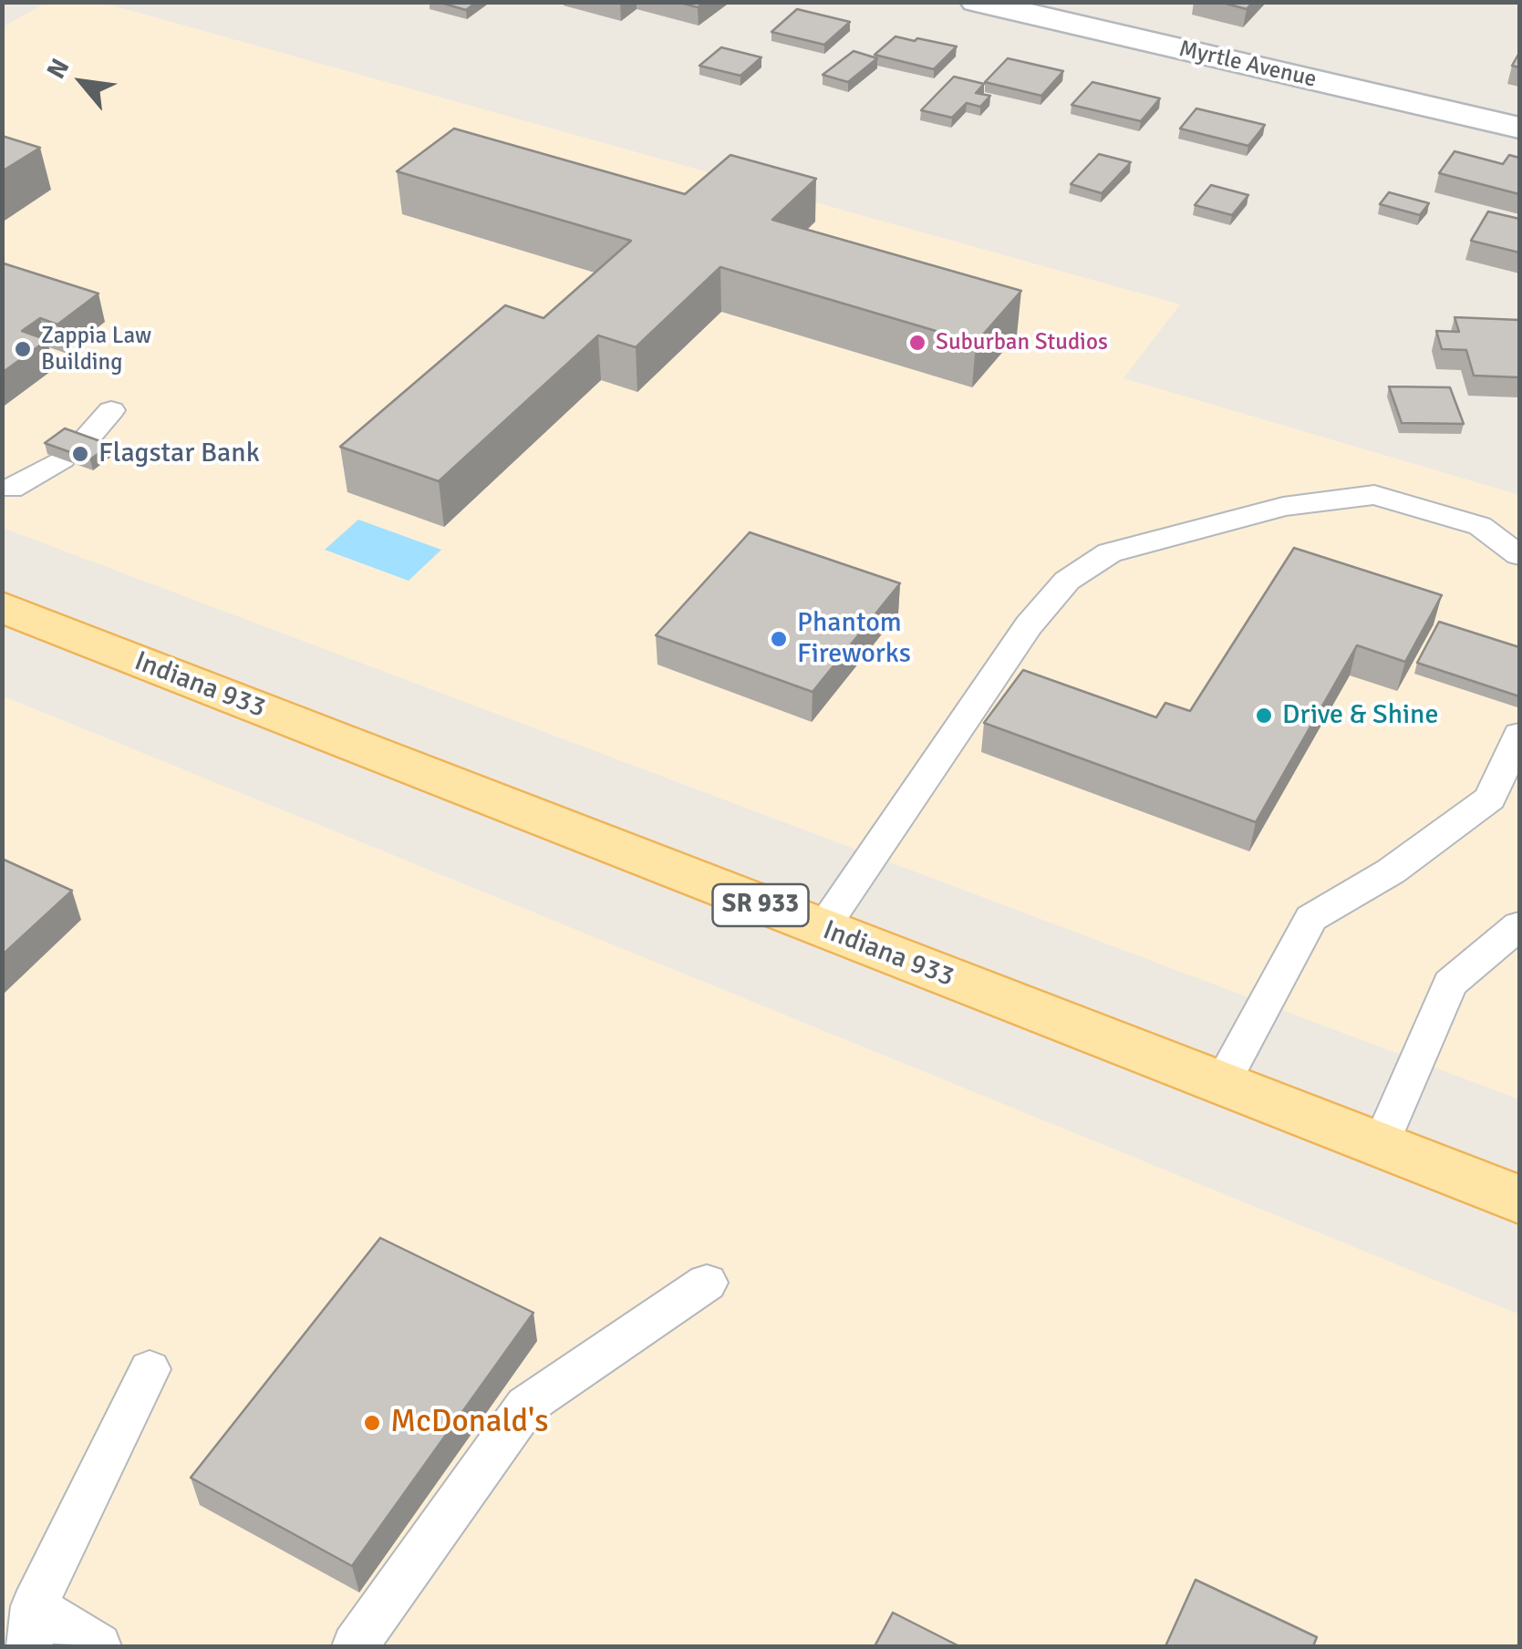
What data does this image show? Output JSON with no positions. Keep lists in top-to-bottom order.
{
  "streets": {
    "main road": ["Indiana 933", "SR 933"],
    "street": ["Myrtle Avenue"]
  },
  "places": [
    "Suburban Studios",
    "Zappia Law Building",
    "Flagstar Bank",
    "Phantom Fireworks",
    "Drive & Shine",
    "McDonald's"
  ],
  "north": "top left"
}
